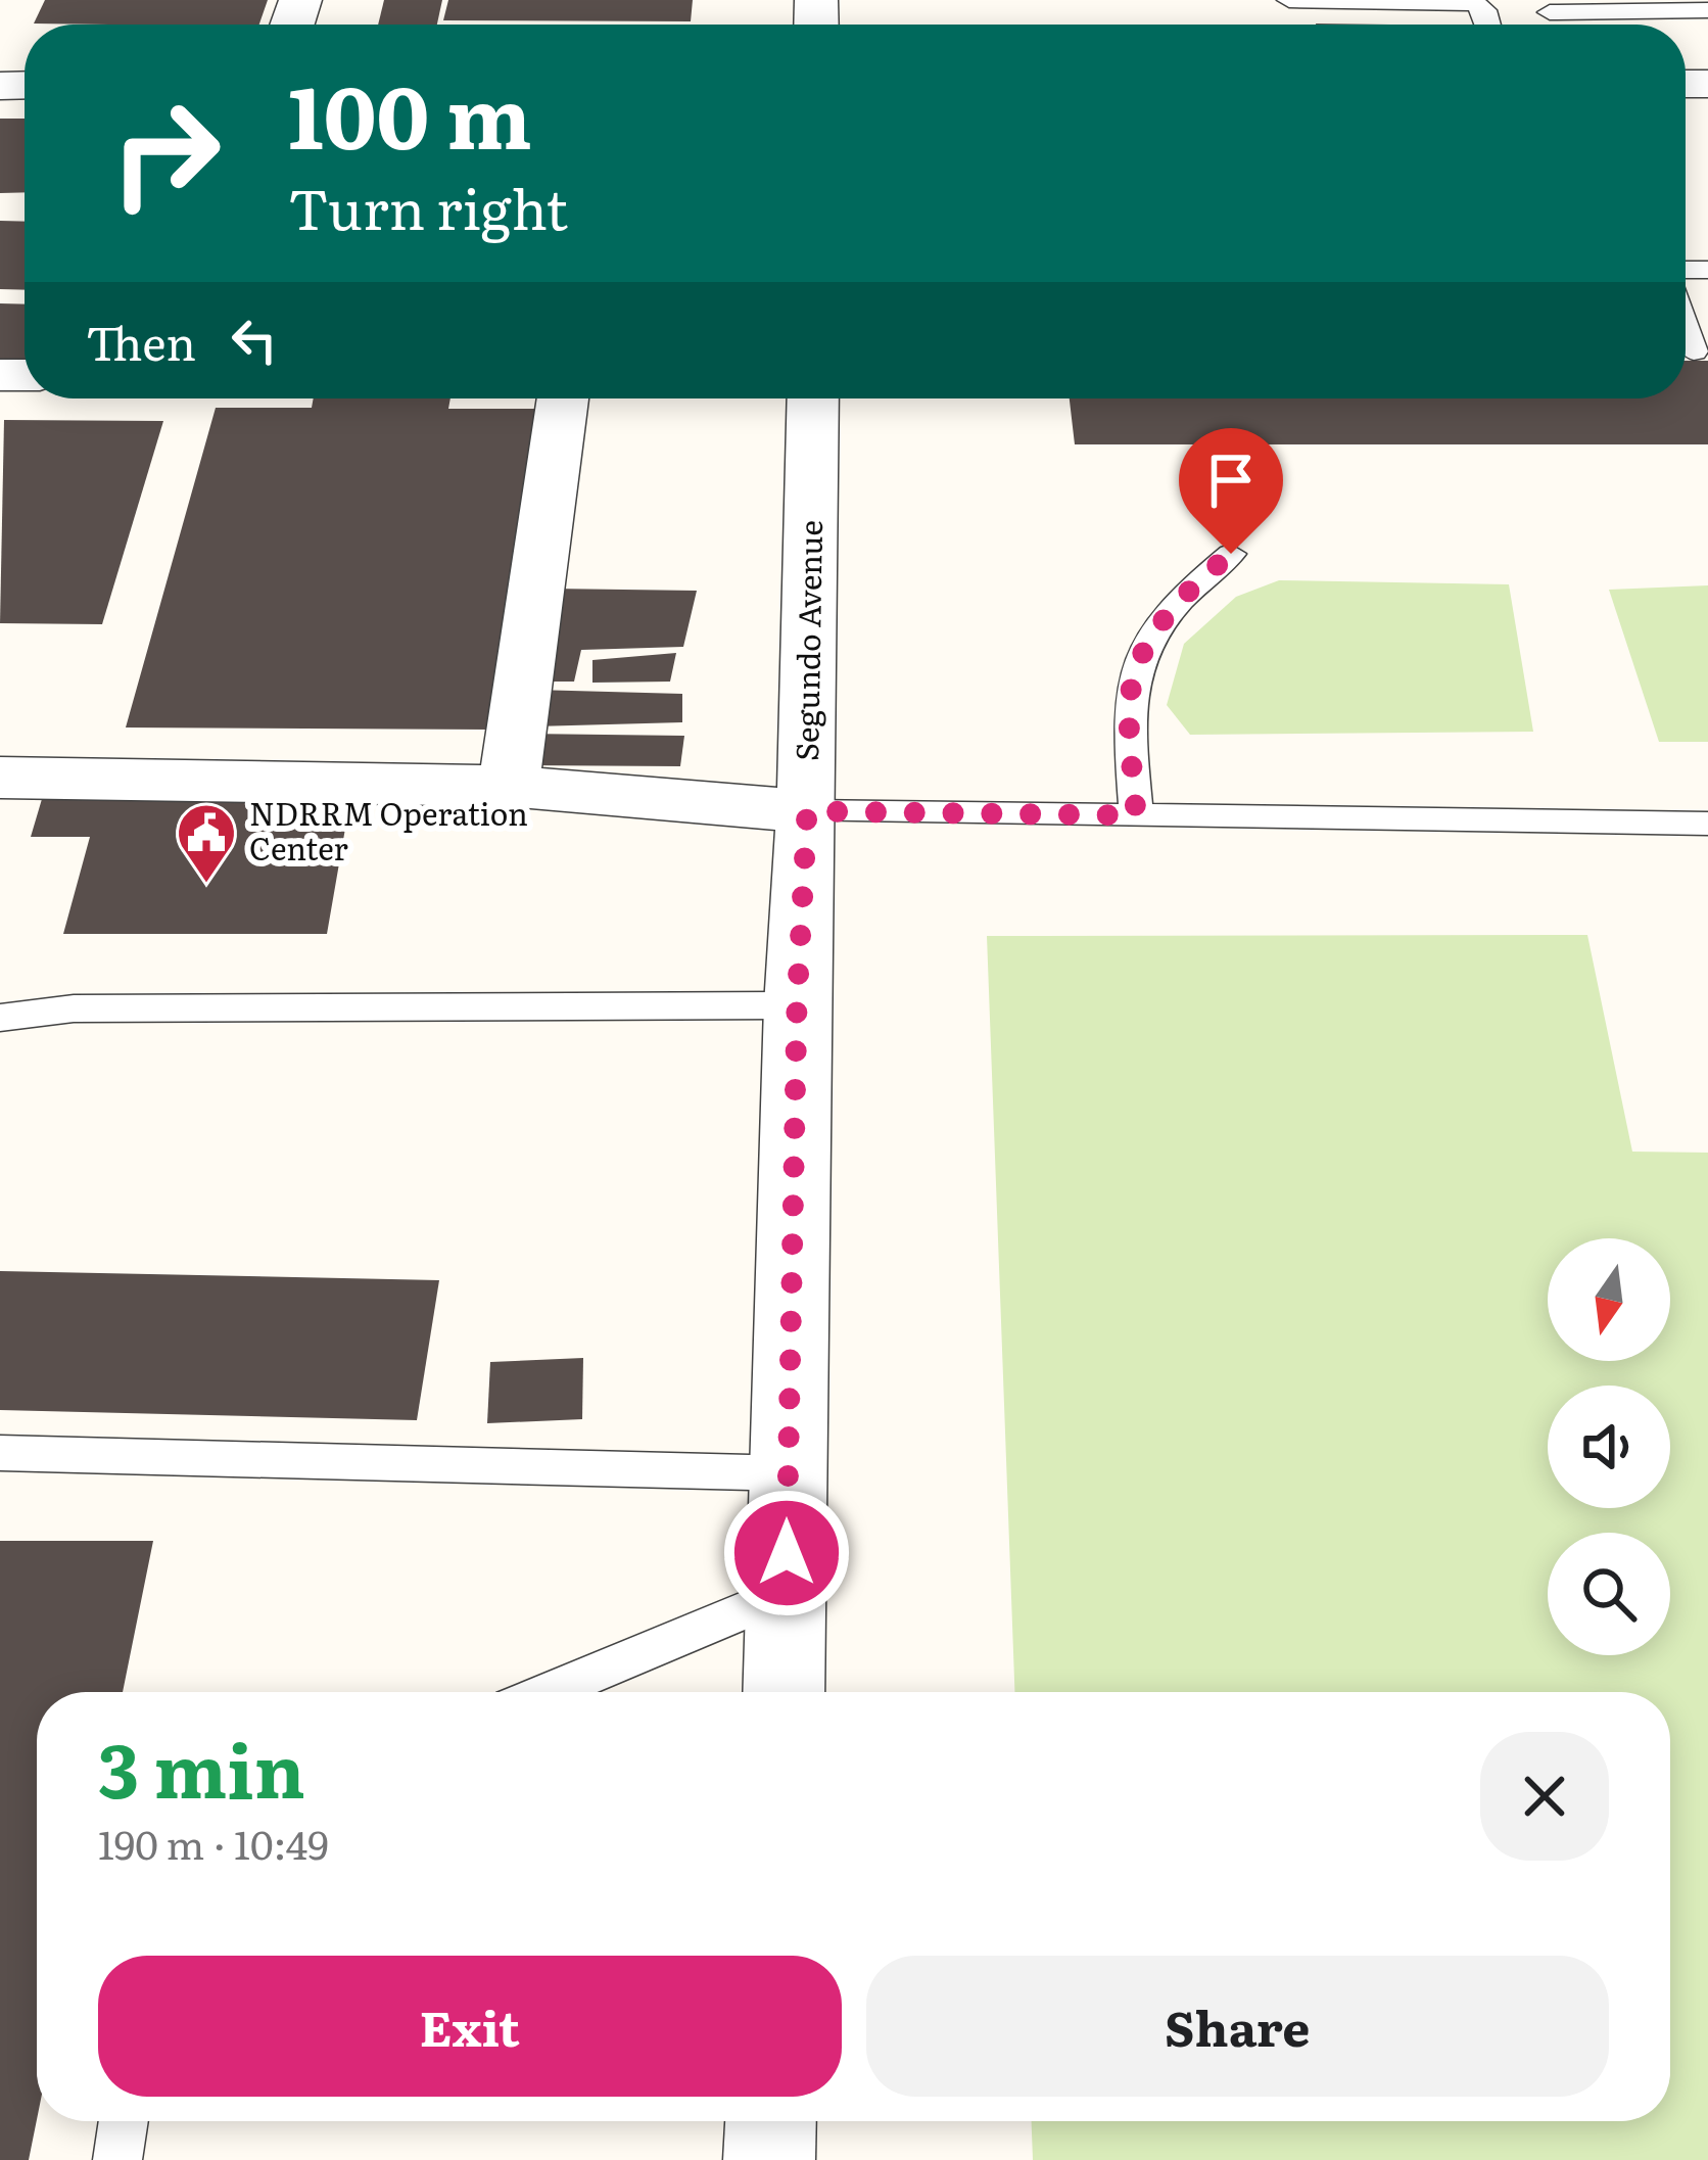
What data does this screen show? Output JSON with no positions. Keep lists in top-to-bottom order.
{
  "streets": {
    "street": ["Segundo Avenue"]
  },
  "places": {
    "public building": ["NDRRM Operation Center"]
  },
  "north": "bottom",
  "page": {
    "turn": ["100 m", "Turn right"],
    "then": "Then",
    "heading": ["3 min", "190 m · 10:49"],
    "buttons": ["Exit", "Share"]
  }
}
